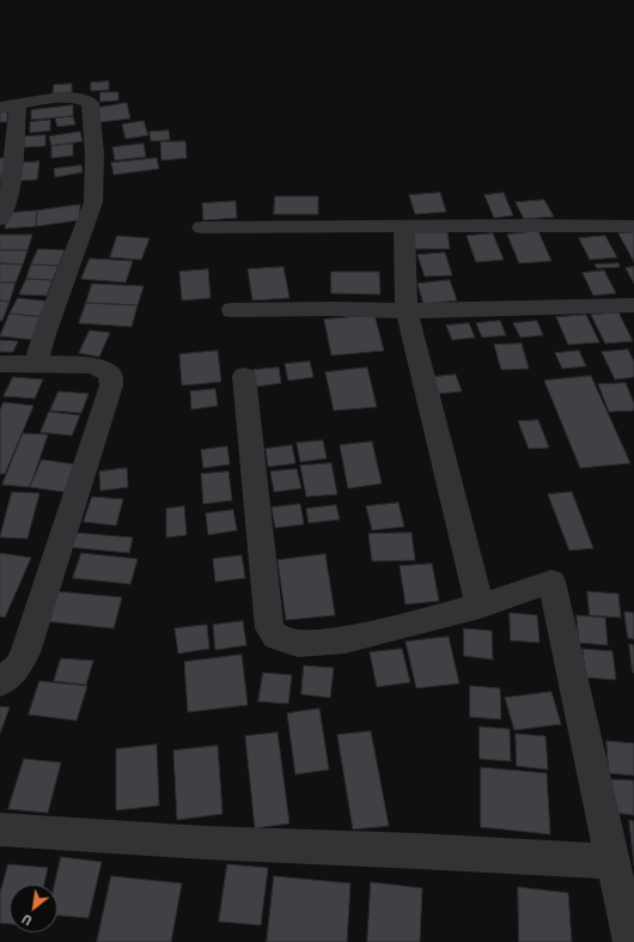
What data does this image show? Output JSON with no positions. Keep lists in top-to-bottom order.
{
  "north": "bottom left"
}
